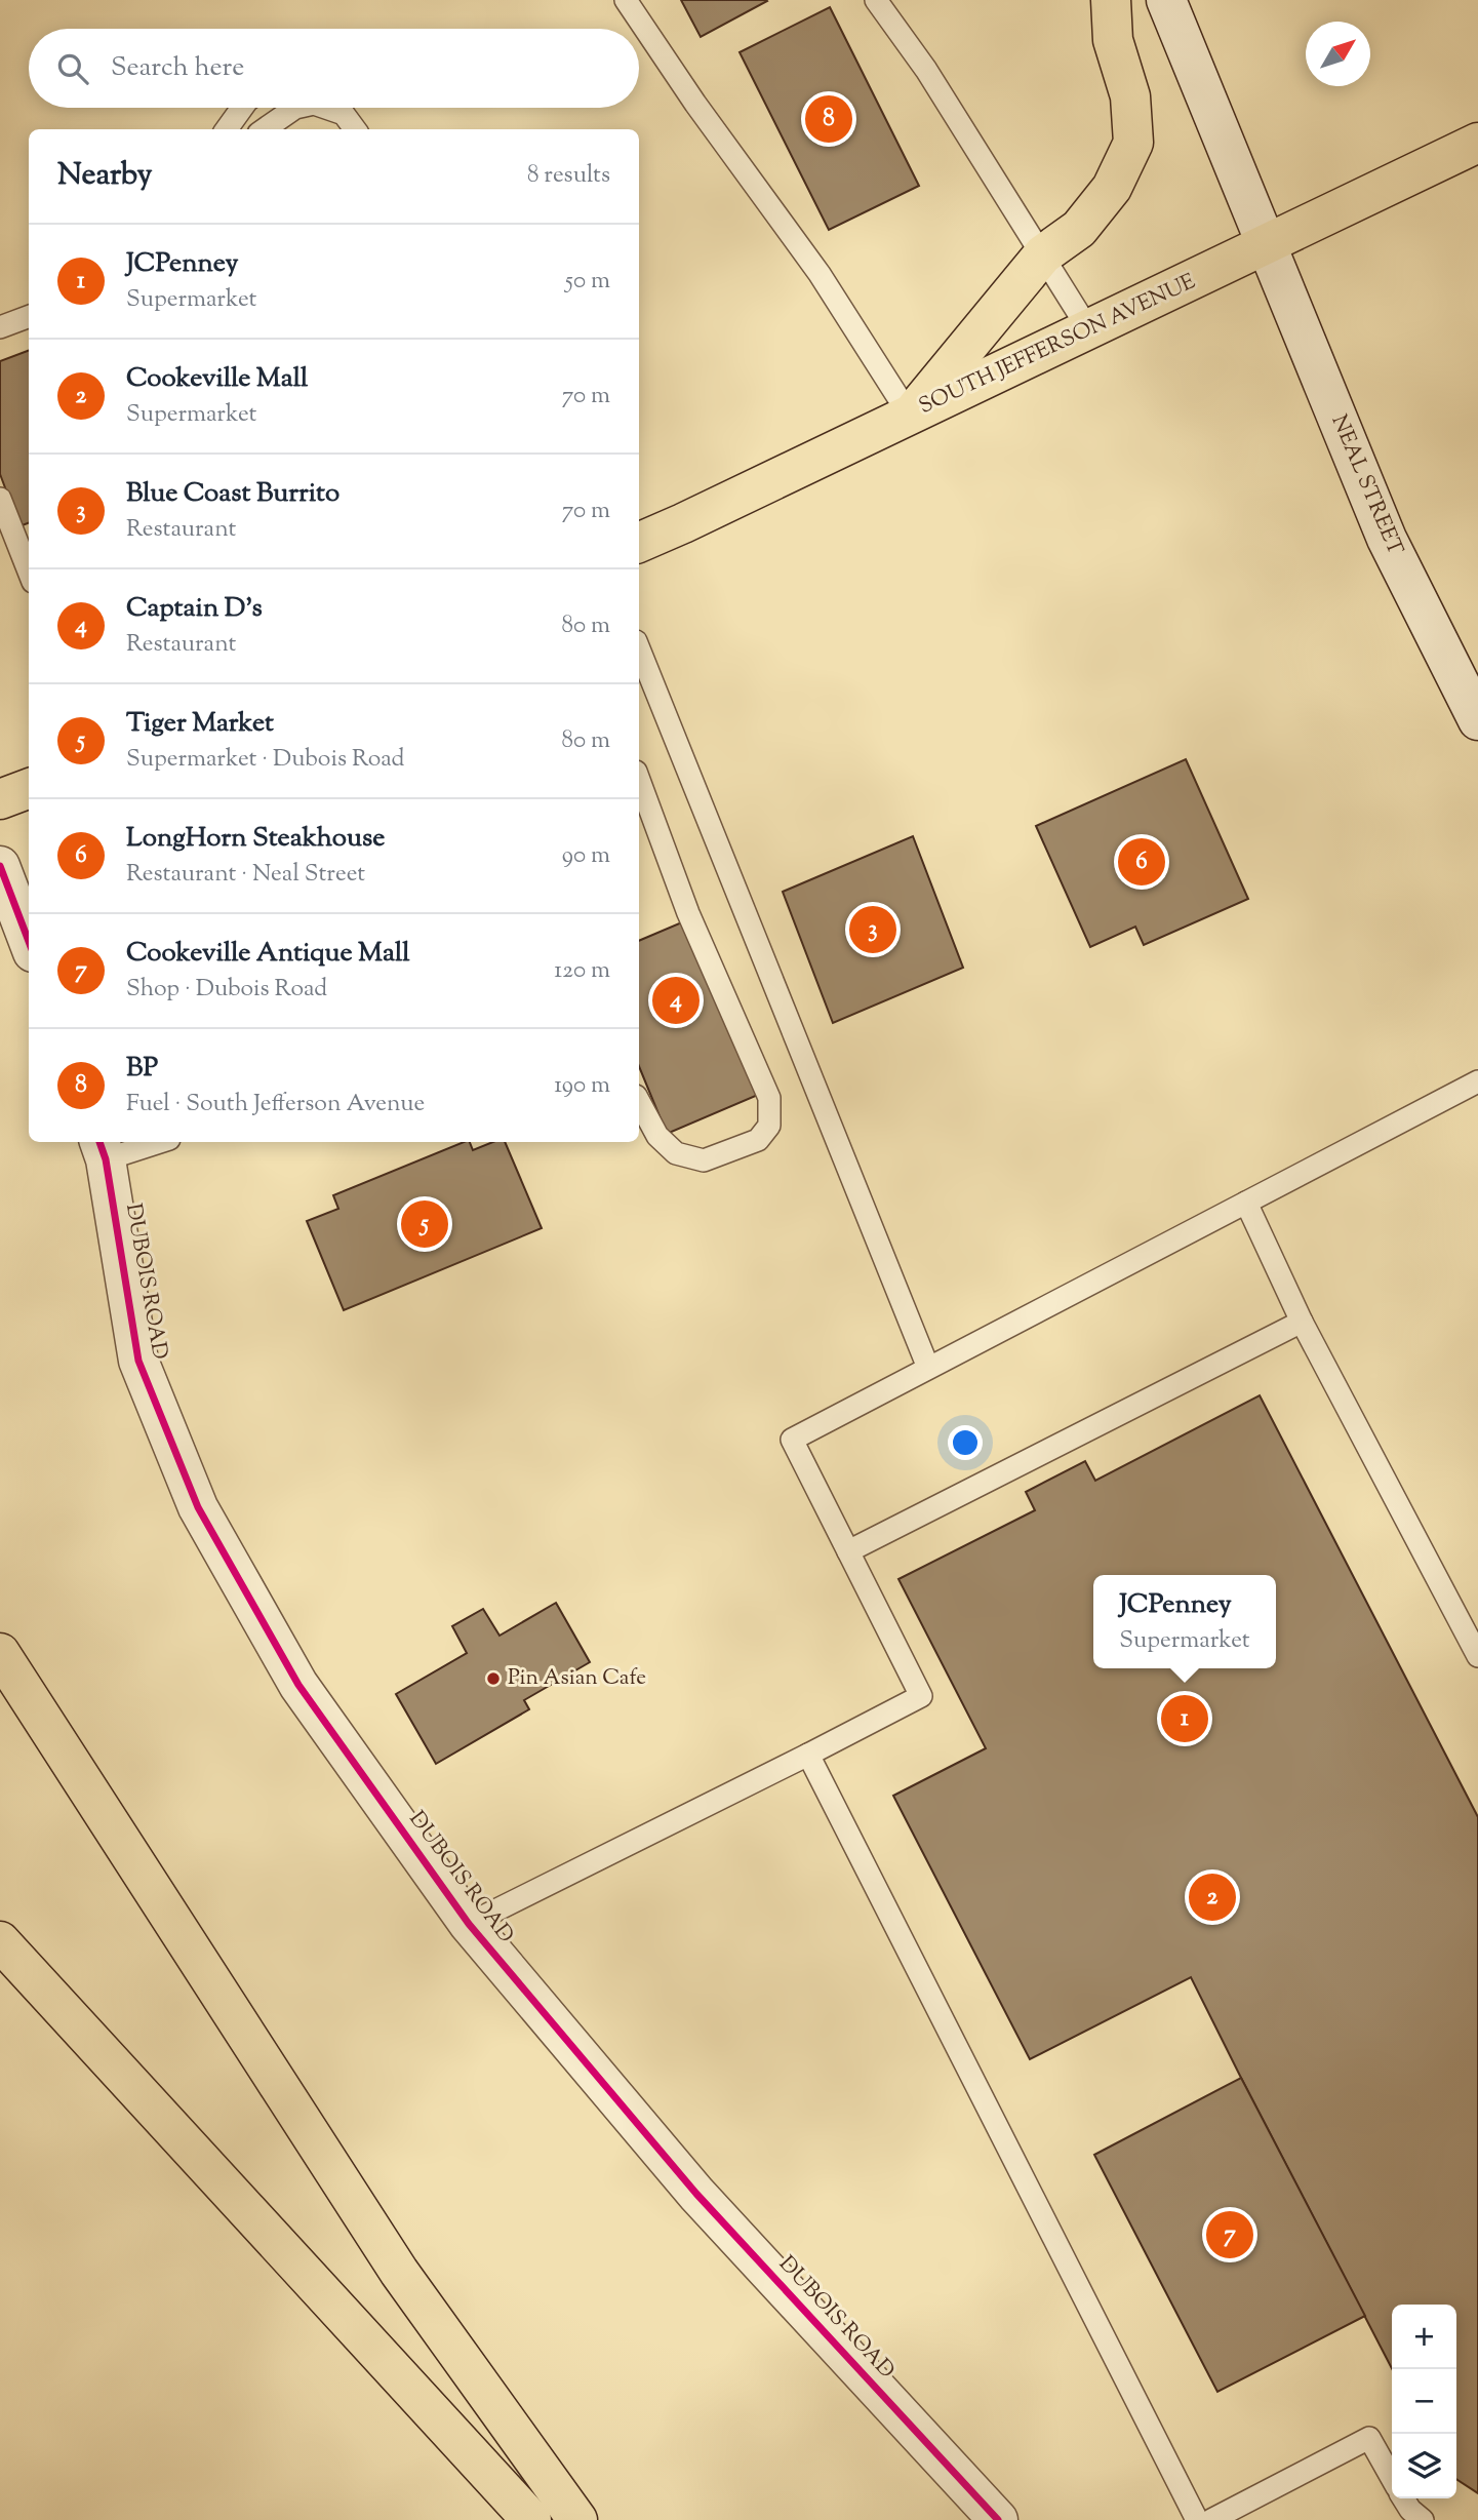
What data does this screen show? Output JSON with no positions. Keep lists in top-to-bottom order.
{
  "streets": {
    "main road": ["SOUTH JEFFERSON AVENUE"],
    "street": ["NEAL STREET", "DUBOIS ROAD"]
  },
  "crossings": [
    ["SOUTH JEFFERSON AVENUE", "NEAL STREET"]
  ],
  "places": ["Pin Asian Cafe"],
  "north": "top right",
  "page": {
    "search": "Search here",
    "pins": [
      "8",
      "6",
      "3",
      "4",
      "5",
      "1",
      "2",
      "7"
    ],
    "heading": ["Nearby", "8 results"],
    "list": [
      {
        "mark": "1",
        "name": "JCPenney",
        "note": "Supermarket",
        "value": "50 m"
      },
      {
        "mark": "2",
        "name": "Cookeville Mall",
        "note": "Supermarket",
        "value": "70 m"
      },
      {
        "mark": "3",
        "name": "Blue Coast Burrito",
        "note": "Restaurant",
        "value": "70 m"
      },
      {
        "mark": "4",
        "name": "Captain D's",
        "note": "Restaurant",
        "value": "80 m"
      },
      {
        "mark": "5",
        "name": "Tiger Market",
        "note": "Supermarket · Dubois Road",
        "value": "80 m"
      },
      {
        "mark": "6",
        "name": "LongHorn Steakhouse",
        "note": "Restaurant · Neal Street",
        "value": "90 m"
      },
      {
        "mark": "7",
        "name": "Cookeville Antique Mall",
        "note": "Shop · Dubois Road",
        "value": "120 m"
      },
      {
        "mark": "8",
        "name": "BP",
        "note": "Fuel · South Jefferson Avenue",
        "value": "190 m"
      }
    ],
    "popup": ["JCPenney", "Supermarket"],
    "map_buttons": ["+", "−"]
  }
}
